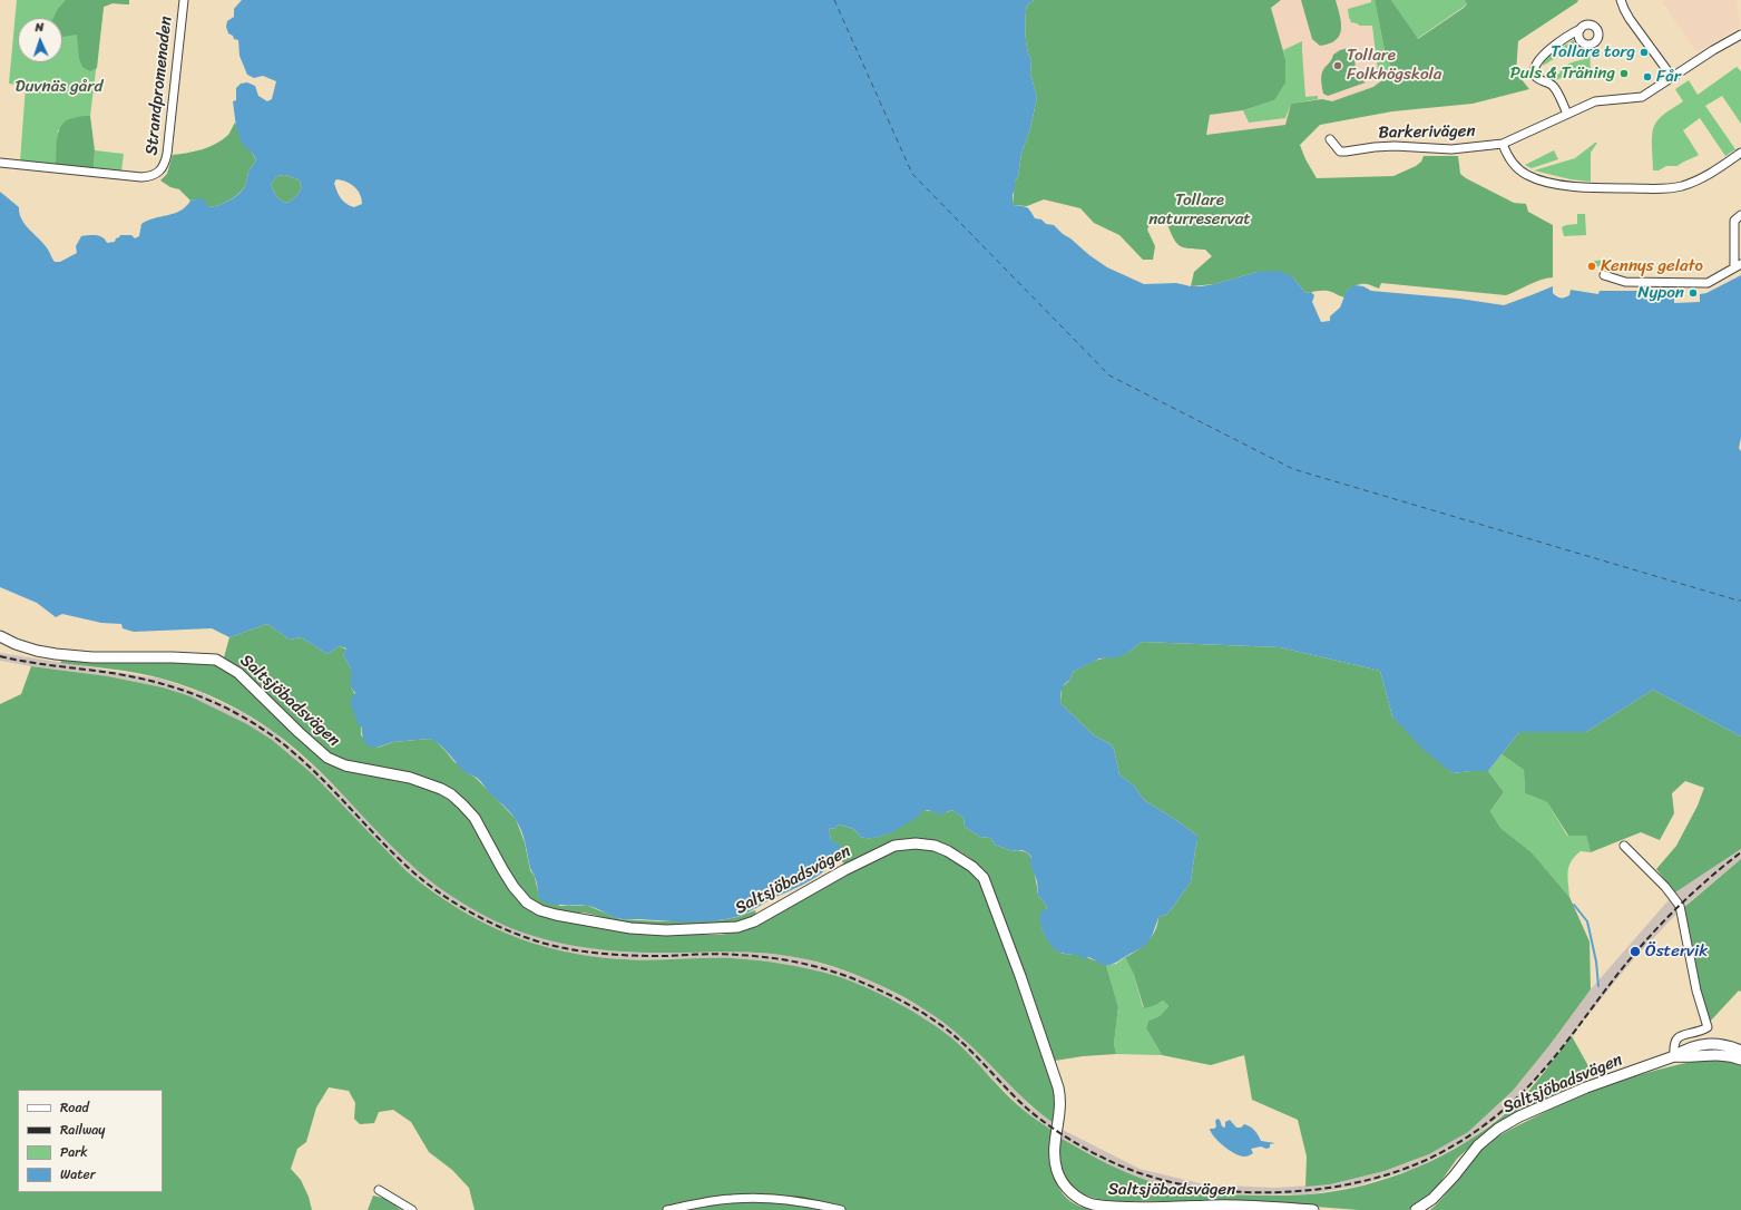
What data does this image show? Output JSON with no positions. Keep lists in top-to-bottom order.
{
  "streets": {
    "street": ["Strandpromenaden", "Barkerivägen", "Saltsjöbadsvägen"]
  },
  "parks": ["Duvnäs gård", "Tollare naturreservat"],
  "places": [
    "Tollare torg",
    "Tollare Folkhögskola",
    "Puls & Träning",
    "Får",
    "Kennys gelato",
    "Nypon",
    "Östervik"
  ],
  "legend": [
    "Road",
    "Railway",
    "Park",
    "Water"
  ],
  "north": "top"
}
